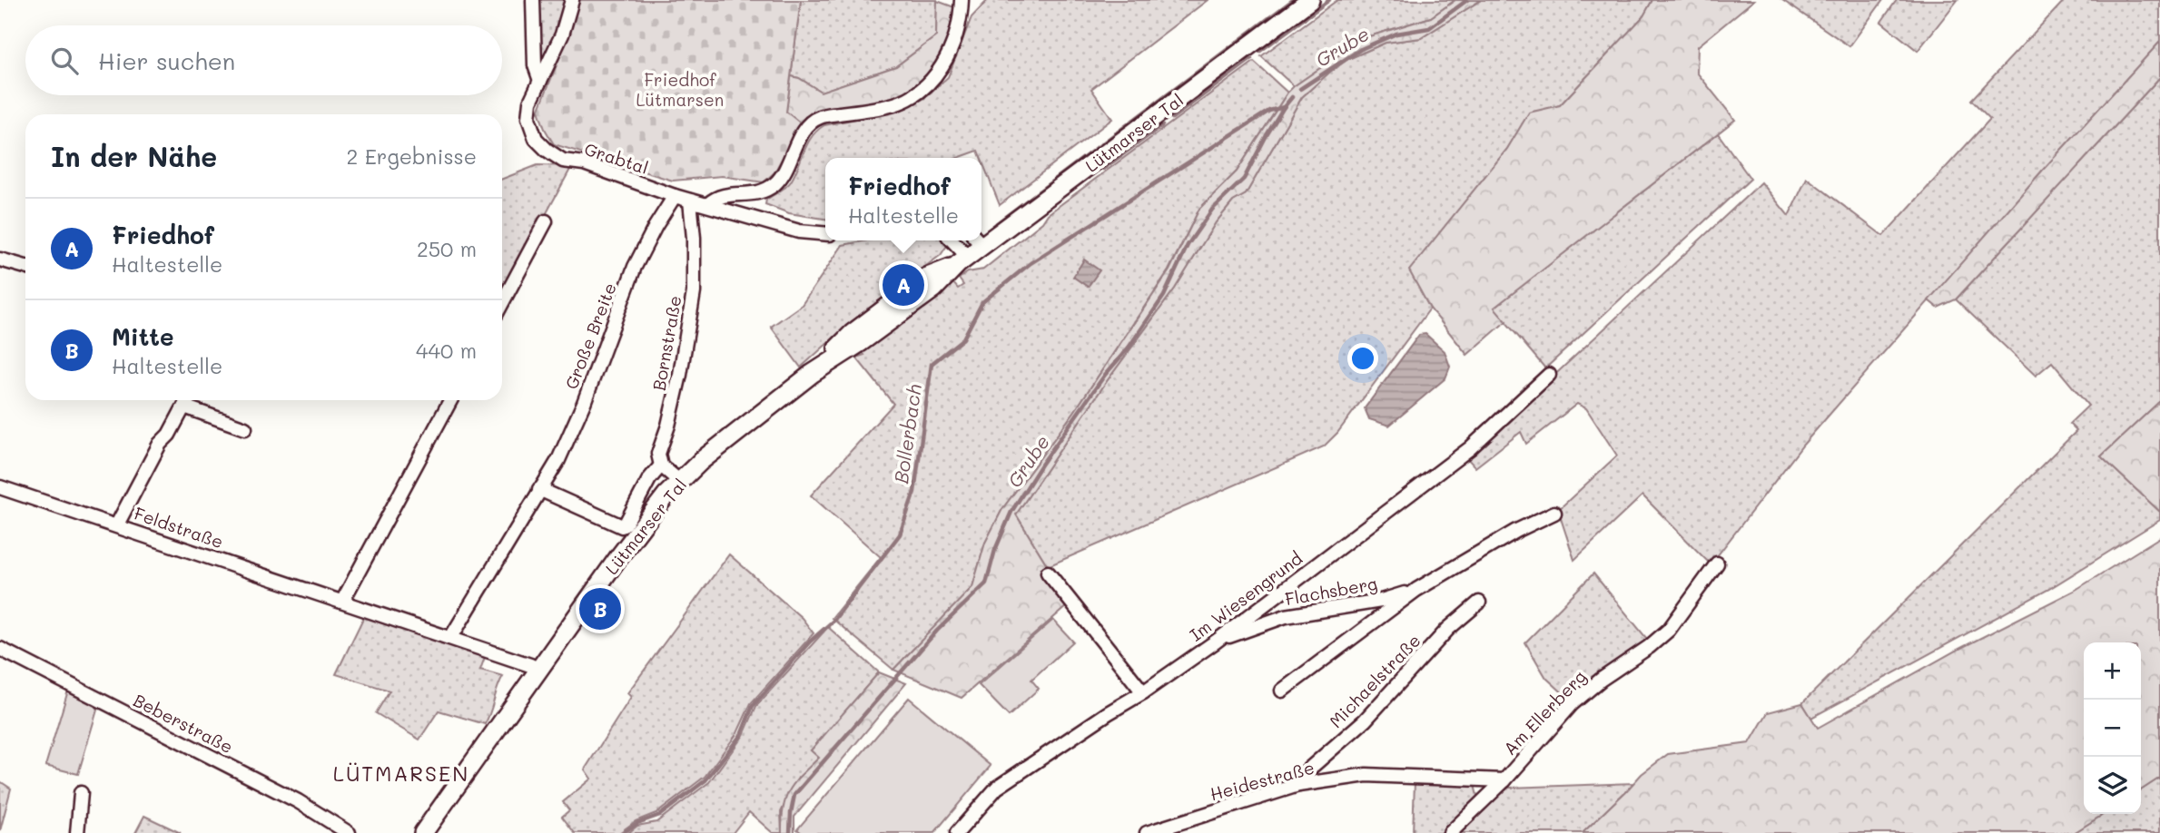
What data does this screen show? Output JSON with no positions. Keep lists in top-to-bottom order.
{
  "streets": {
    "main road": ["Lütmarser Tal"],
    "street": [
      "Grabtal",
      "Große Breite",
      "Bornstraße",
      "Feldstraße",
      "Flachsberg",
      "Im Wiesengrund",
      "Michaelstraße",
      "Am Ellerberg",
      "Beberstraße",
      "Heidestraße"
    ]
  },
  "crossings": [
    ["Lütmarser Tal", "Feldstraße"],
    ["Grabtal", "Große Breite"],
    ["Grabtal", "Bornstraße"],
    ["Große Breite", "Feldstraße"],
    ["Flachsberg", "Im Wiesengrund"],
    ["Michaelstraße", "Heidestraße"],
    ["Am Ellerberg", "Heidestraße"]
  ],
  "districts": ["LÜTMARSEN"],
  "water": ["Grube", "Bollerbach"],
  "parks": ["Friedhof Lütmarsen"],
  "page": {
    "search": "Hier suchen",
    "heading": ["In der Nähe", "2 Ergebnisse"],
    "popup": ["Friedhof", "Haltestelle"],
    "list": [
      {
        "mark": "A",
        "name": "Friedhof",
        "note": "Haltestelle",
        "value": "250 m"
      },
      {
        "mark": "B",
        "name": "Mitte",
        "note": "Haltestelle",
        "value": "440 m"
      }
    ],
    "pins": ["A", "B"],
    "map_buttons": ["+", "−"]
  }
}
